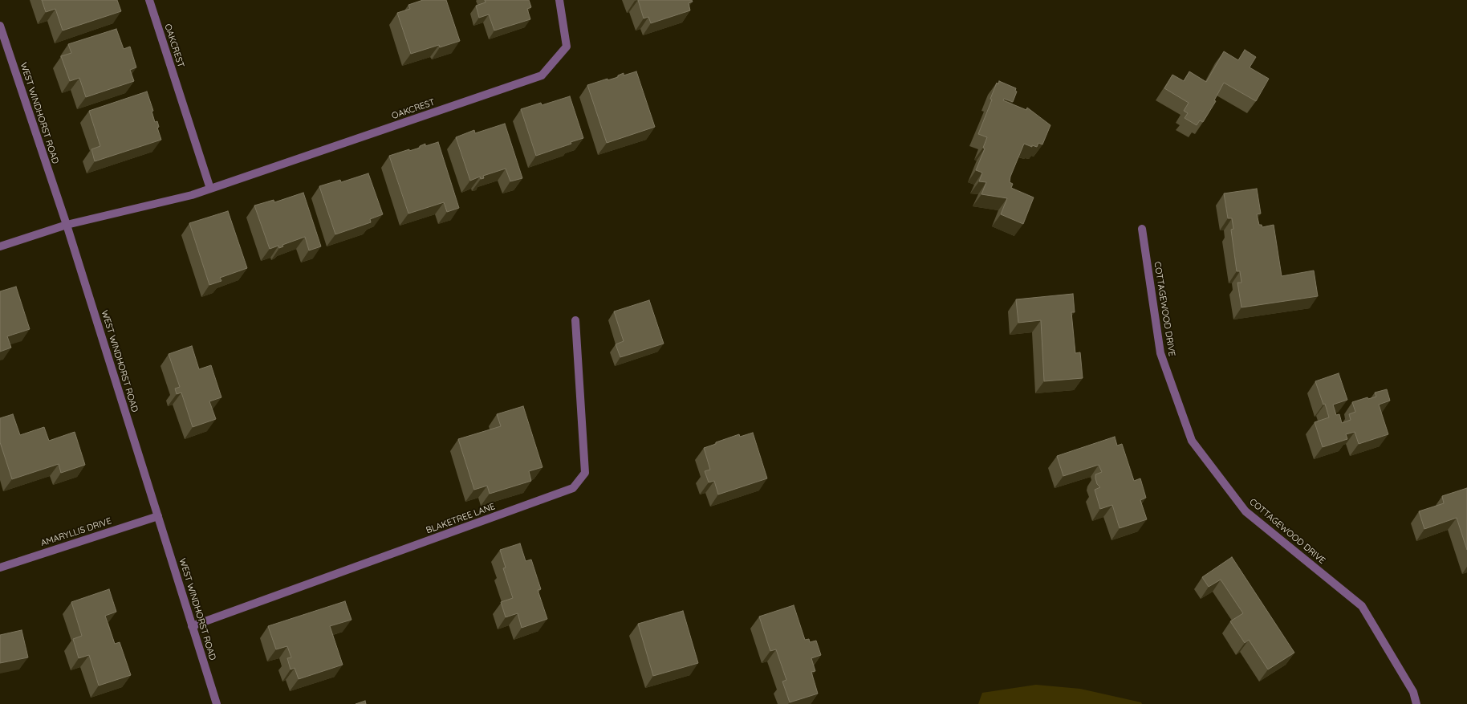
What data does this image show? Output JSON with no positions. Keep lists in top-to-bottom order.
{
  "streets": {
    "street": [
      "OAKCREST",
      "WEST WINDHORST ROAD",
      "COTTAGEWOOD DRIVE",
      "BLAKETREE LANE",
      "AMARYLLIS DRIVE"
    ]
  },
  "crossings": [
    ["OAKCREST", "WEST WINDHORST ROAD"],
    ["WEST WINDHORST ROAD", "BLAKETREE LANE"],
    ["WEST WINDHORST ROAD", "AMARYLLIS DRIVE"]
  ]
}
